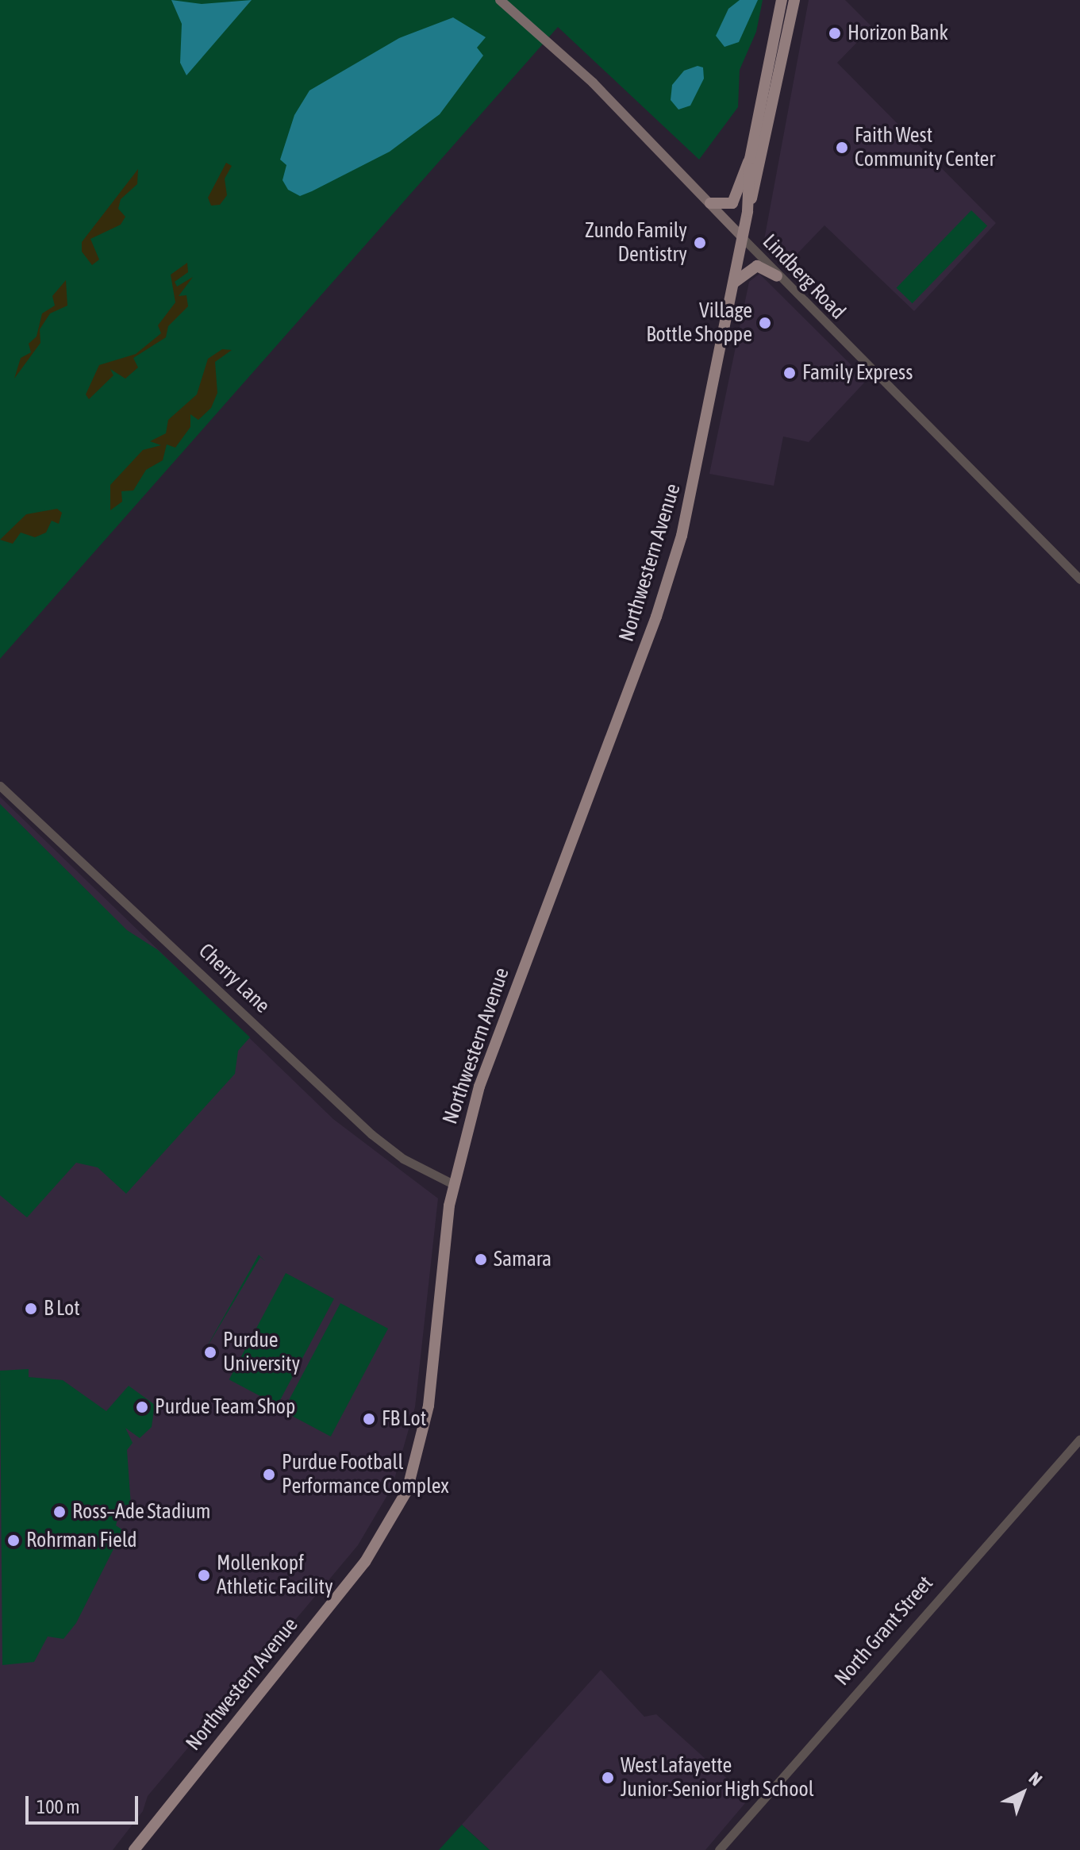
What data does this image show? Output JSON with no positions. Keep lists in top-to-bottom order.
{
  "streets": {
    "main road": ["Lindberg Road", "Northwestern Avenue"],
    "street": ["Cherry Lane", "North Grant Street"]
  },
  "crossings": [
    ["Lindberg Road", "Northwestern Avenue"],
    ["Northwestern Avenue", "Cherry Lane"]
  ],
  "places": [
    "Horizon Bank",
    "Faith West Community Center",
    "Zundo Family Dentistry",
    "Village Bottle Shoppe",
    "Family Express",
    "Samara",
    "B Lot",
    "Purdue University",
    "Purdue Team Shop",
    "FB Lot",
    "Purdue Football Performance Complex",
    "Ross–Ade Stadium",
    "Rohrman Field",
    "Mollenkopf Athletic Facility",
    "West Lafayette Junior-Senior High School"
  ],
  "scale_bar": "100 m",
  "north": "top right"
}
